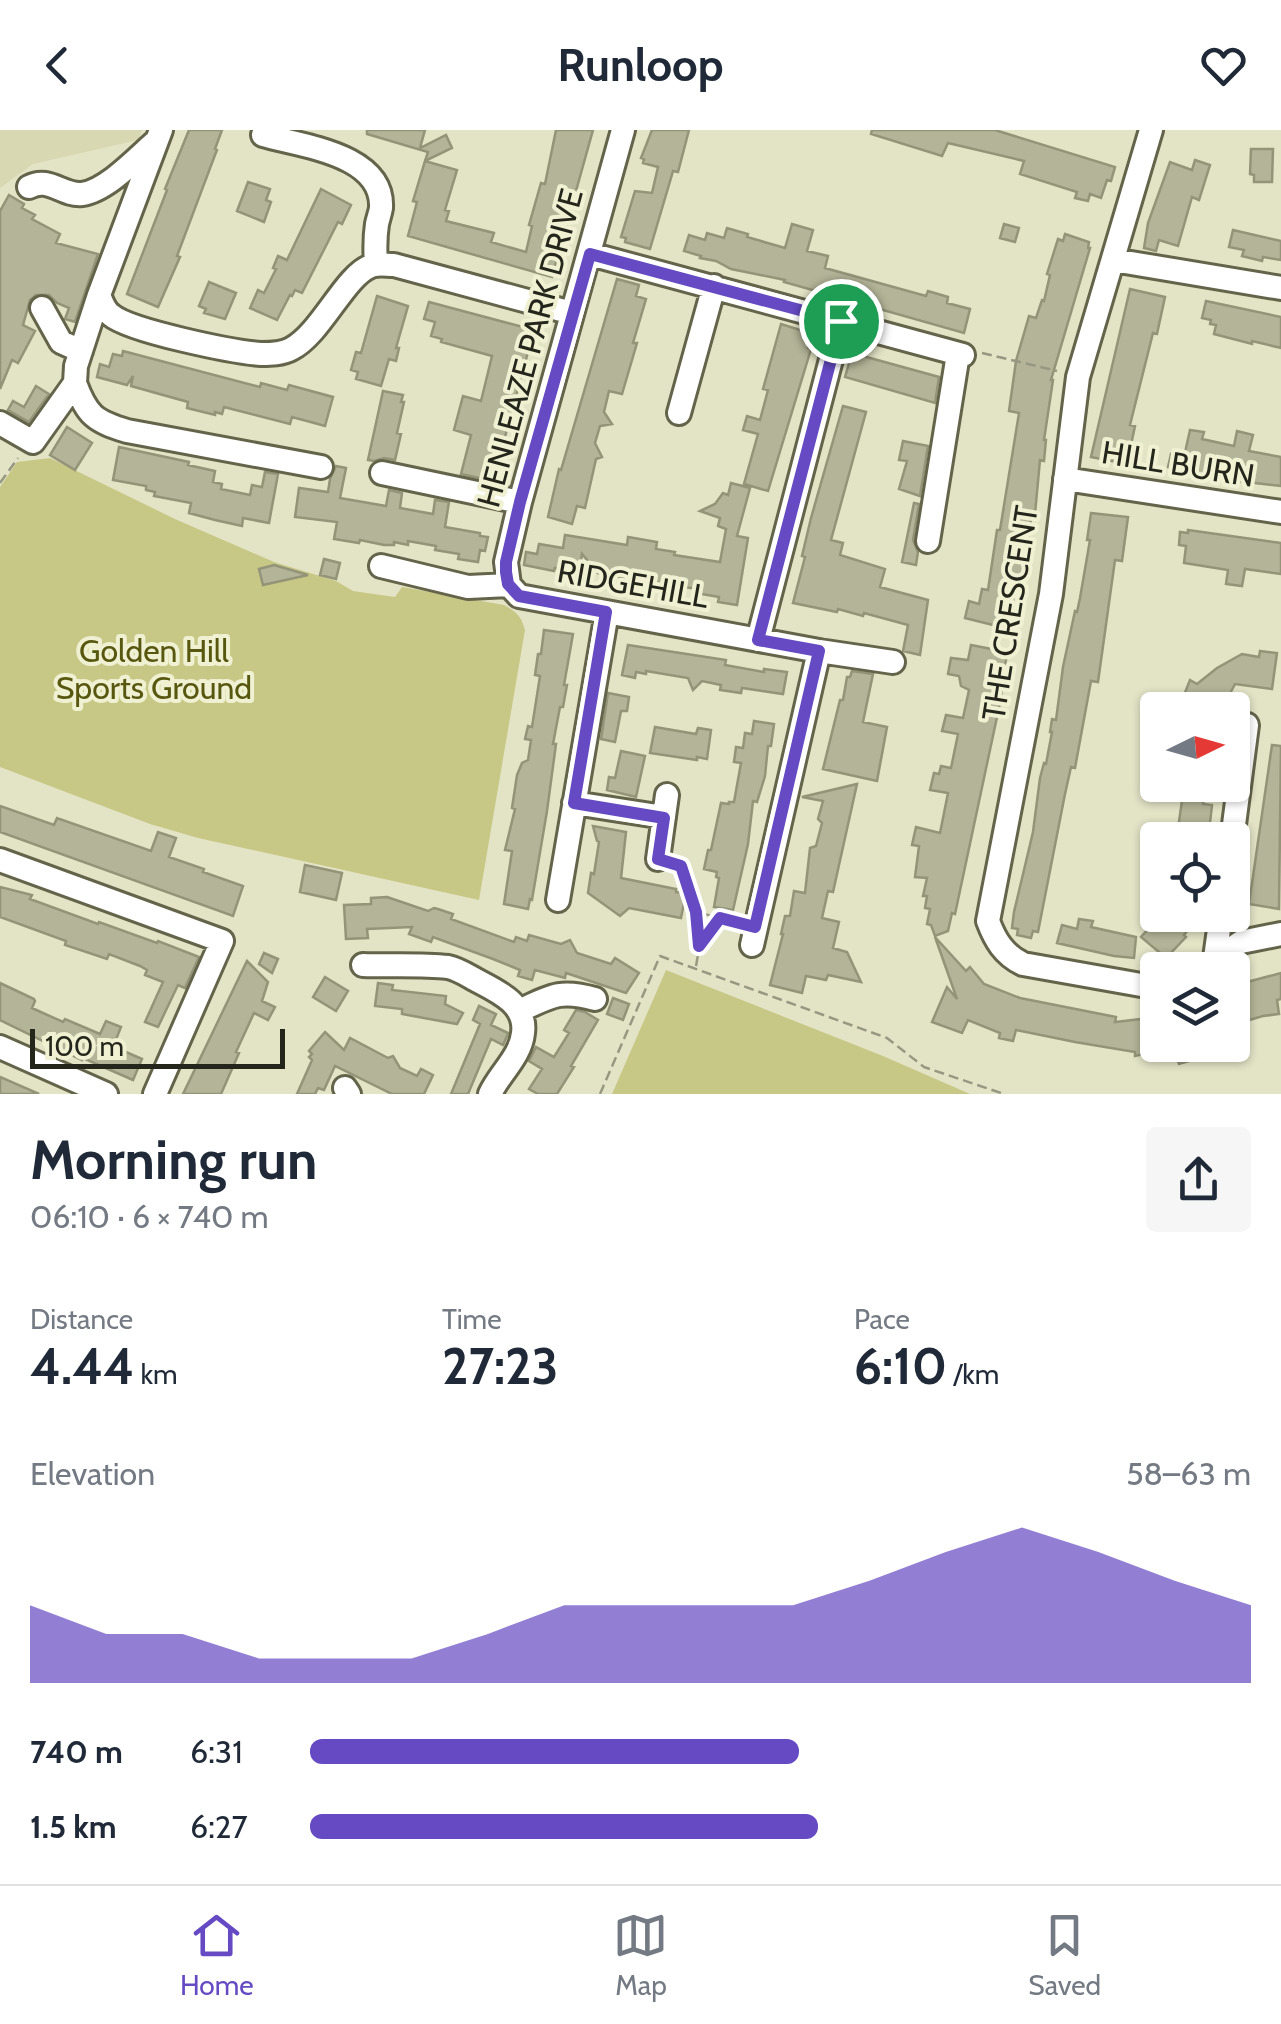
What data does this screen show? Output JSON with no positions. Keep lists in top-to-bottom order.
{
  "streets": {
    "street": [
      "HENLEAZE PARK DRIVE",
      "HILL BURN",
      "RIDGEHILL",
      "THE CRESCENT"
    ]
  },
  "crossings": [
    ["HENLEAZE PARK DRIVE", "RIDGEHILL"],
    ["HILL BURN", "THE CRESCENT"]
  ],
  "parks": ["Golden Hill Sports Ground"],
  "scale_bar": "100 m",
  "north": "right",
  "page": {
    "header": "Runloop",
    "scale": "100 m",
    "heading": ["Morning run", "06:10 · 6 × 740 m"],
    "stats": [
      ["Distance", "4.44 km"],
      ["Time", "27:23"],
      ["Pace", "6:10 /km"]
    ],
    "chart": ["Elevation", "58–63 m"],
    "list": [
      {
        "name": "740 m",
        "note": "6:31"
      },
      {
        "name": "1.5 km",
        "note": "6:27"
      }
    ],
    "tabs": ["Home", "Map", "Saved"]
  }
}
